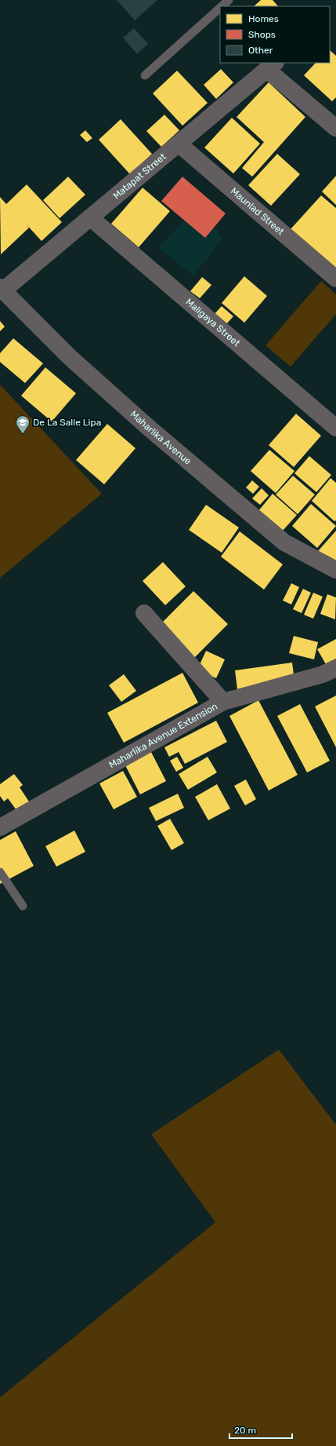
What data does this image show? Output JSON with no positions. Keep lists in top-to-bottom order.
{
  "streets": {
    "street": [
      "Matapat Street",
      "Maunlad Street",
      "Maligaya Street",
      "Maharlika Avenue",
      "Maharlika Avenue Extension"
    ]
  },
  "crossings": [
    ["Matapat Street", "Maunlad Street"],
    ["Matapat Street", "Maligaya Street"],
    ["Matapat Street", "Maharlika Avenue"]
  ],
  "places": {
    "school or university": ["De La Salle Lipa"]
  },
  "legend": ["Homes", "Shops", "Other"],
  "scale_bar": "20 m"
}
